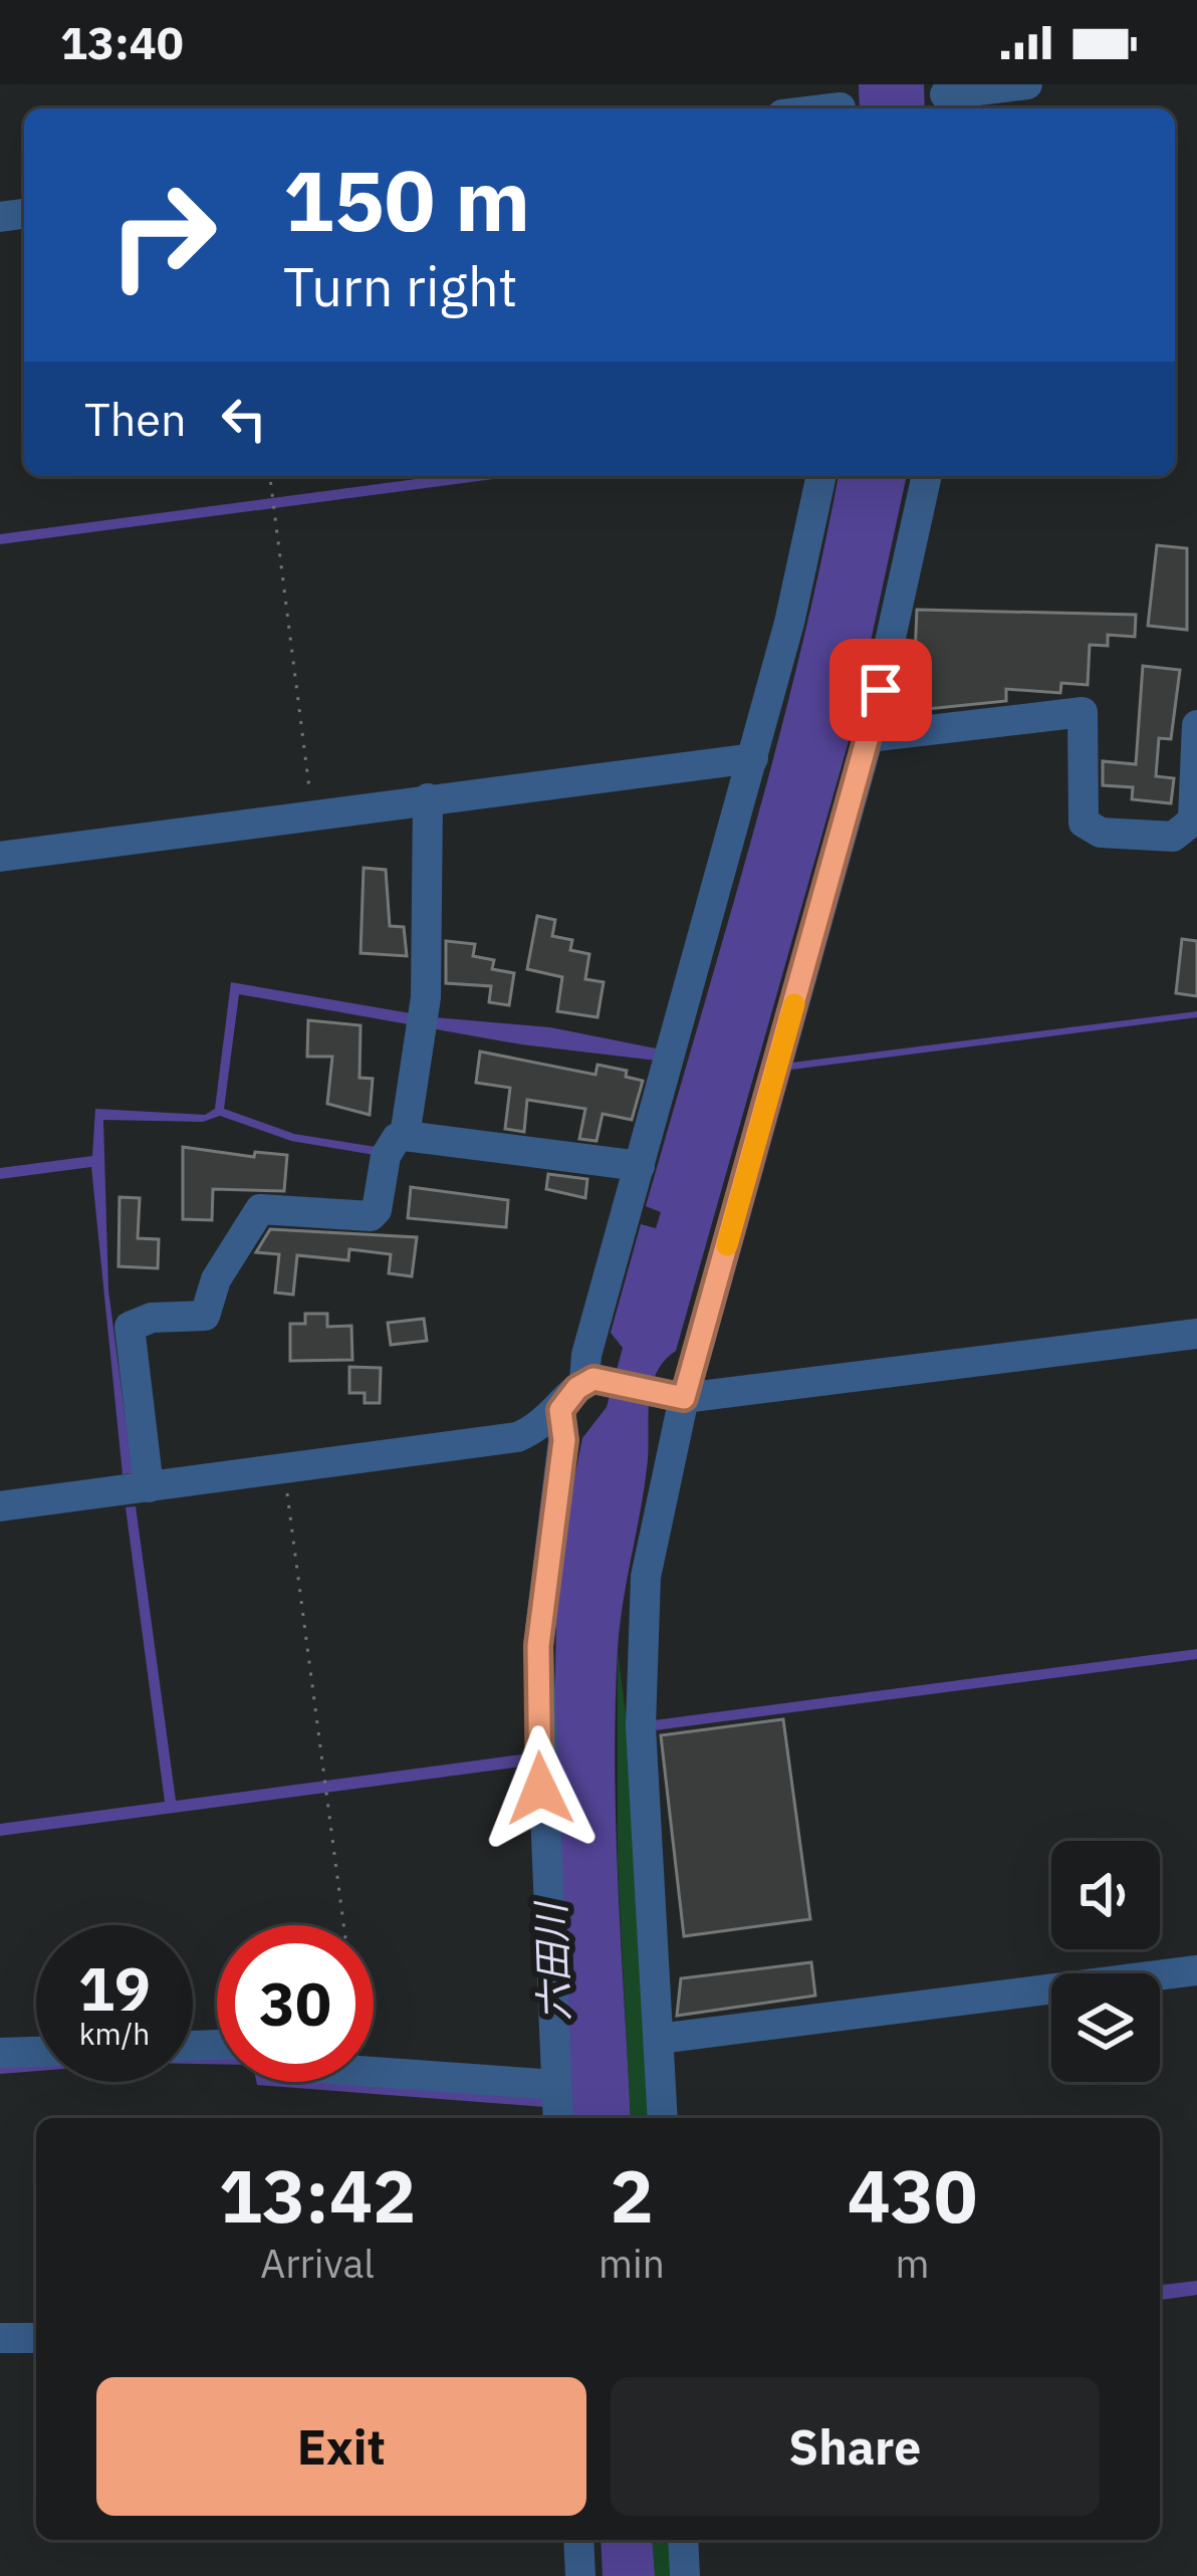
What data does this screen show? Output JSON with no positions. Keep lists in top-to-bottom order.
{
  "water": ["六田川"],
  "page": {
    "status": "13:40",
    "turn": ["150 m", "Turn right"],
    "then": "Then",
    "speed": "19 km/h",
    "limit": "30",
    "eta": [
      "13:42",
      "Arrival",
      "2",
      "min",
      "430",
      "m"
    ],
    "buttons": ["Exit", "Share"]
  }
}
